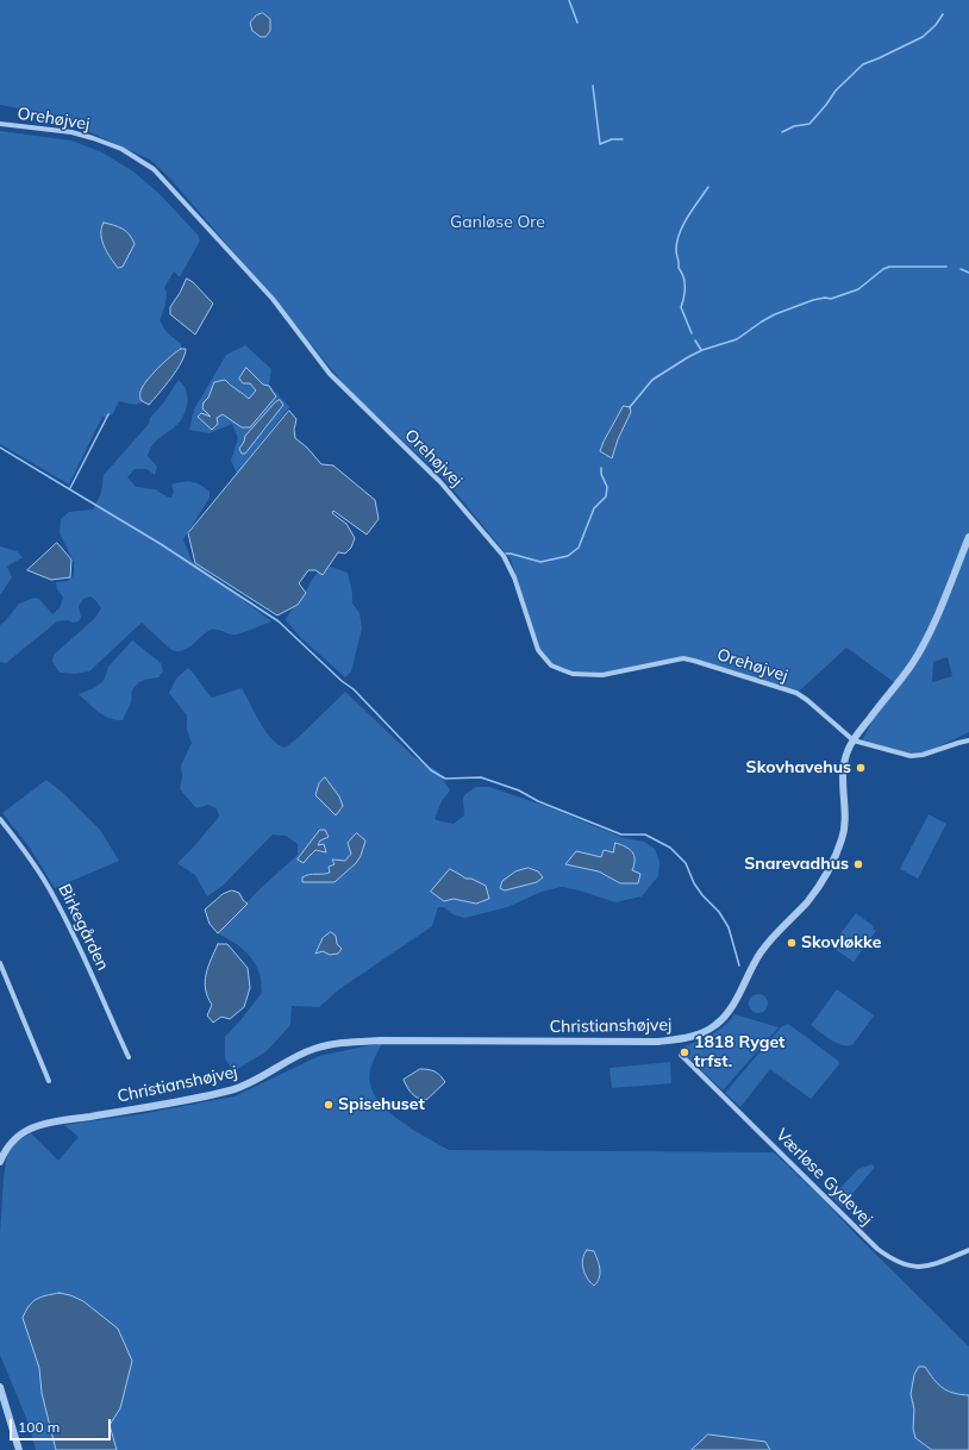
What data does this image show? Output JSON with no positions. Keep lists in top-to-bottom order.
{
  "streets": {
    "street": [
      "Orehøjvej",
      "Birkegården",
      "Christianshøjvej",
      "Værløse Gydevej"
    ]
  },
  "crossings": [
    ["Orehøjvej", "Christianshøjvej"]
  ],
  "parks": ["Ganløse Ore"],
  "places": [
    "Skovhavehus",
    "Snarevadhus",
    "Skovløkke",
    "1818 Ryget trfst.",
    "Spisehuset"
  ],
  "scale_bar": "100 m"
}
